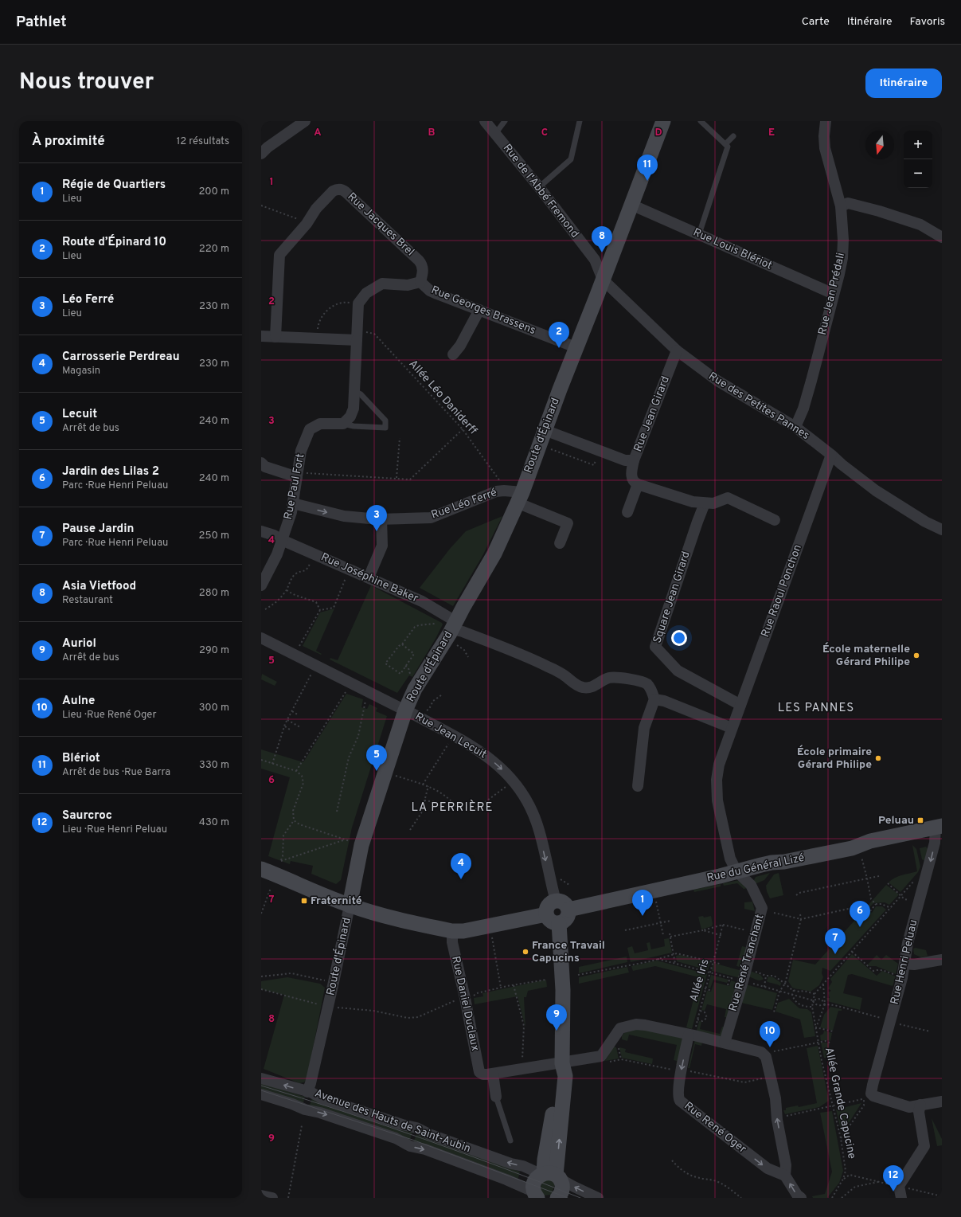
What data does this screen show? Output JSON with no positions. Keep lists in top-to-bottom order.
{
  "streets": {
    "main road": ["Route d'Épinard", "Rue du Général Lizé"],
    "street": [
      "Rue de l'Abbé Fremond",
      "Rue Jacques Brel",
      "Rue Louis Blériot",
      "Rue Jean Prédali",
      "Rue Georges Brassens",
      "Rue des Petites Pannes",
      "Rue Jean Girard",
      "Rue Paul Fort",
      "Rue Léo Ferré",
      "Rue Joséphine Baker",
      "Rue Raoul Ponchon",
      "Square Jean Girard",
      "Rue Jean Lecuit",
      "Rue Henri Peluau",
      "Rue René Tranchant",
      "Rue Daniel Duclaux",
      "Avenue des Hauts de Saint-Aubin",
      "Rue René Oger"
    ],
    "path": ["Allée Léo Daniderff", "Allée Iris", "Allée Grande Capucine"]
  },
  "crossings": [
    ["Rue de l'Abbé Fremond", "Rue des Petites Pannes"],
    ["Rue de l'Abbé Fremond", "Route d'Épinard"],
    ["Rue Jacques Brel", "Rue Georges Brassens"],
    ["Rue Louis Blériot", "Rue Jean Prédali"],
    ["Rue Louis Blériot", "Route d'Épinard"],
    ["Rue Jean Prédali", "Rue des Petites Pannes"],
    ["Rue Georges Brassens", "Route d'Épinard"],
    ["Rue des Petites Pannes", "Rue Jean Girard"],
    ["Rue des Petites Pannes", "Route d'Épinard"],
    ["Rue des Petites Pannes", "Rue Raoul Ponchon"],
    ["Rue Jean Girard", "Route d'Épinard"],
    ["Route d'Épinard", "Rue Léo Ferré"],
    ["Route d'Épinard", "Rue Joséphine Baker"],
    ["Route d'Épinard", "Rue Jean Lecuit"],
    ["Route d'Épinard", "Avenue des Hauts de Saint-Aubin"],
    ["Rue Paul Fort", "Rue Léo Ferré"],
    ["Rue Paul Fort", "Rue Joséphine Baker"],
    ["Rue Raoul Ponchon", "Square Jean Girard"],
    ["Rue Raoul Ponchon", "Rue du Général Lizé"],
    ["Rue Raoul Ponchon", "Rue René Tranchant"],
    ["Rue Jean Lecuit", "Rue du Général Lizé"],
    ["Rue du Général Lizé", "Rue Henri Peluau"],
    ["Rue du Général Lizé", "Rue René Tranchant"],
    ["Allée Iris", "Rue René Oger"]
  ],
  "one_way": ["Rue Jean Lecuit", "Rue René Oger"],
  "districts": ["LES PANNES", "LA PERRIÈRE"],
  "places": {
    "other": ["École maternelle Gérard Philipe", "École primaire Gérard Philipe", "France Travail Capucins"],
    "transit": ["Peluau", "Fraternité"]
  },
  "north": "bottom",
  "page": {
    "header": "Pathlet",
    "nav": ["Carte", "Itinéraire", "Favoris"],
    "title": "Nous trouver",
    "buttons": "Itinéraire",
    "heading": ["À proximité", "12 résultats"],
    "map_buttons": ["+", "−"],
    "pins": [
      "11",
      "8",
      "2",
      "3",
      "5",
      "4",
      "1",
      "6",
      "7",
      "9",
      "10",
      "12"
    ],
    "list": [
      {
        "mark": "1",
        "name": "Régie de Quartiers",
        "note": "Lieu",
        "value": "200 m"
      },
      {
        "mark": "2",
        "name": "Route d’Épinard 10",
        "note": "Lieu",
        "value": "220 m"
      },
      {
        "mark": "3",
        "name": "Léo Ferré",
        "note": "Lieu",
        "value": "230 m"
      },
      {
        "mark": "4",
        "name": "Carrosserie Perdreau",
        "note": "Magasin",
        "value": "230 m"
      },
      {
        "mark": "5",
        "name": "Lecuit",
        "note": "Arrêt de bus",
        "value": "240 m"
      },
      {
        "mark": "6",
        "name": "Jardin des Lilas 2",
        "note": "Parc · Rue Henri Peluau",
        "value": "240 m"
      },
      {
        "mark": "7",
        "name": "Pause Jardin",
        "note": "Parc · Rue Henri Peluau",
        "value": "250 m"
      },
      {
        "mark": "8",
        "name": "Asia Vietfood",
        "note": "Restaurant",
        "value": "280 m"
      },
      {
        "mark": "9",
        "name": "Auriol",
        "note": "Arrêt de bus",
        "value": "290 m"
      },
      {
        "mark": "10",
        "name": "Aulne",
        "note": "Lieu · Rue René Oger",
        "value": "300 m"
      },
      {
        "mark": "11",
        "name": "Blériot",
        "note": "Arrêt de bus · Rue Barra",
        "value": "330 m"
      },
      {
        "mark": "12",
        "name": "Saurcroc",
        "note": "Lieu · Rue Henri Peluau",
        "value": "430 m"
      }
    ]
  },
  "grid": {
    "columns": [
      "A",
      "B",
      "C",
      "D",
      "E"
    ],
    "rows": [
      "1",
      "2",
      "3",
      "4",
      "5",
      "6",
      "7",
      "8",
      "9"
    ]
  }
}
